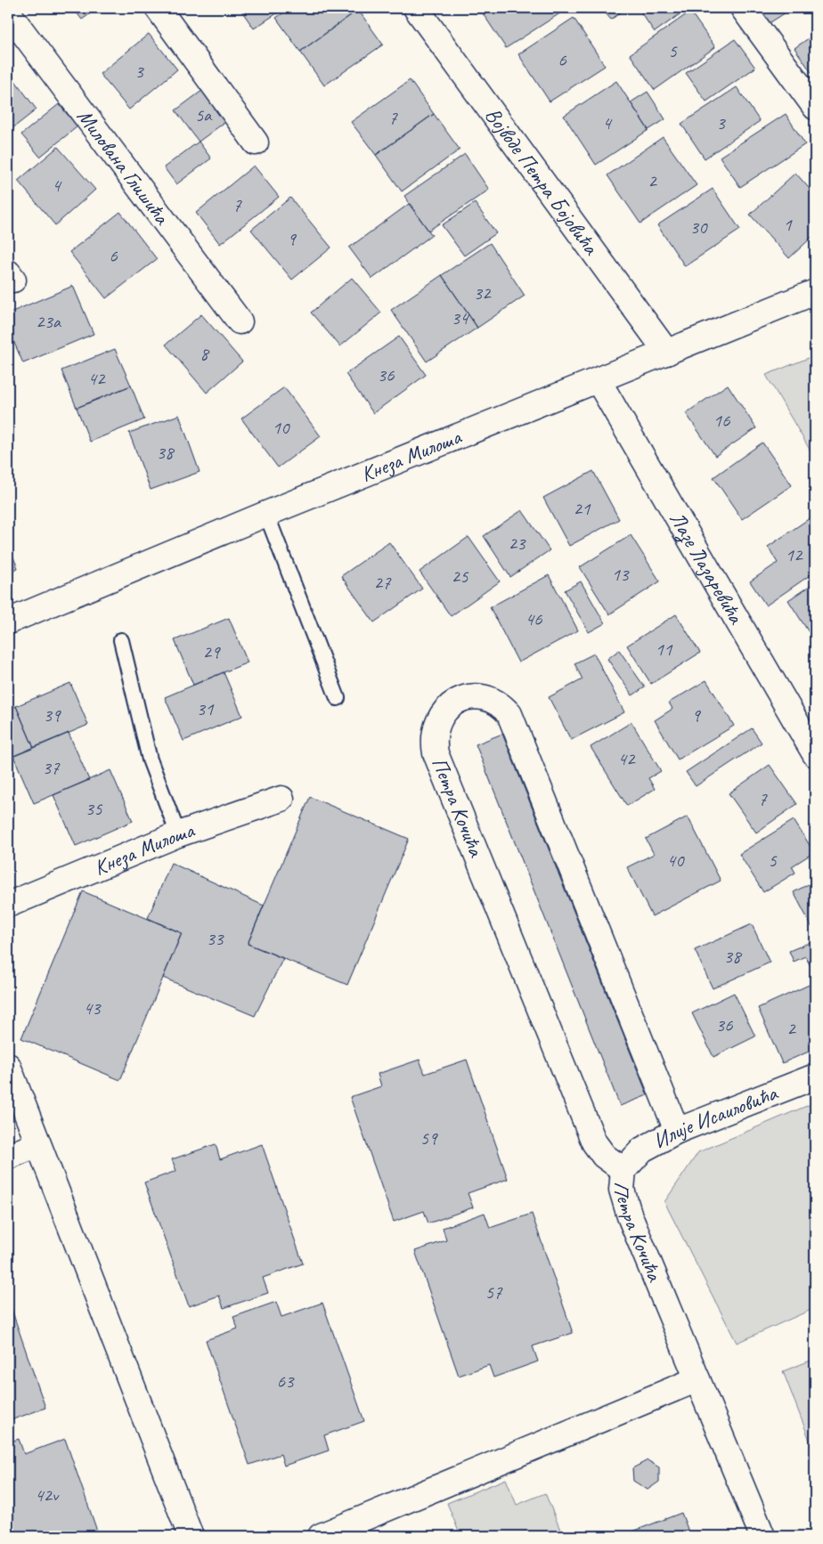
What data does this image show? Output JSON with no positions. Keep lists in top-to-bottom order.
{
  "streets": {
    "street": [
      "Милована Глишића",
      "Војводе Петра Бојовића",
      "Кнеза Милоша",
      "Лазе Лазаревића",
      "Петра Кочића",
      "Илије Исаиловића"
    ]
  },
  "crossings": [
    ["Војводе Петра Бојовића", "Кнеза Милоша"],
    ["Кнеза Милоша", "Лазе Лазаревића"],
    ["Петра Кочића", "Илије Исаиловића"]
  ],
  "house_numbers": [
    "5",
    "6",
    "3",
    "5a",
    "7",
    "4",
    "3",
    "2",
    "4",
    "7",
    "1",
    "30",
    "9",
    "6",
    "32",
    "34",
    "23a",
    "8",
    "36",
    "42",
    "16",
    "10",
    "38",
    "21",
    "23",
    "12",
    "13",
    "25",
    "27",
    "46",
    "11",
    "29",
    "31",
    "39",
    "9",
    "42",
    "37",
    "7",
    "35",
    "40",
    "5",
    "33",
    "38",
    "43",
    "36",
    "2",
    "59",
    "57",
    "63",
    "42v"
  ]
}
